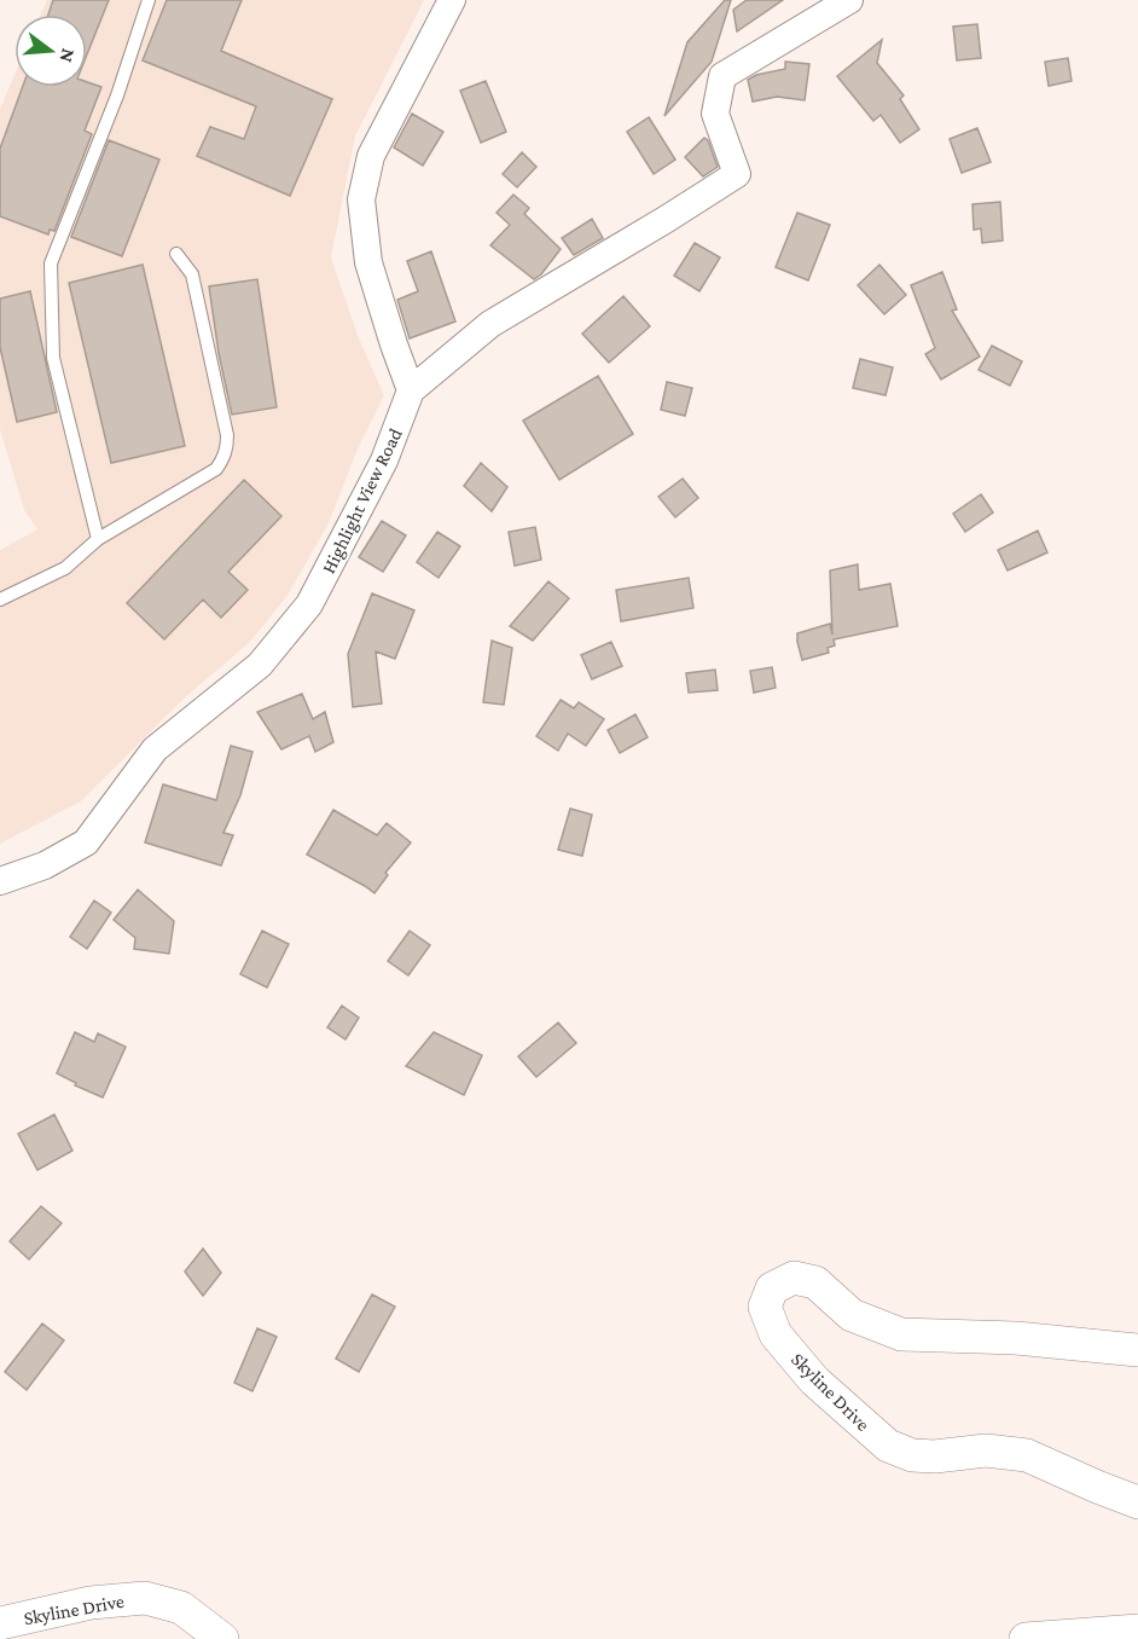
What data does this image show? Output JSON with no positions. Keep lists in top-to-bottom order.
{
  "streets": {
    "street": ["Highlight View Road", "Skyline Drive"]
  },
  "north": "right"
}
